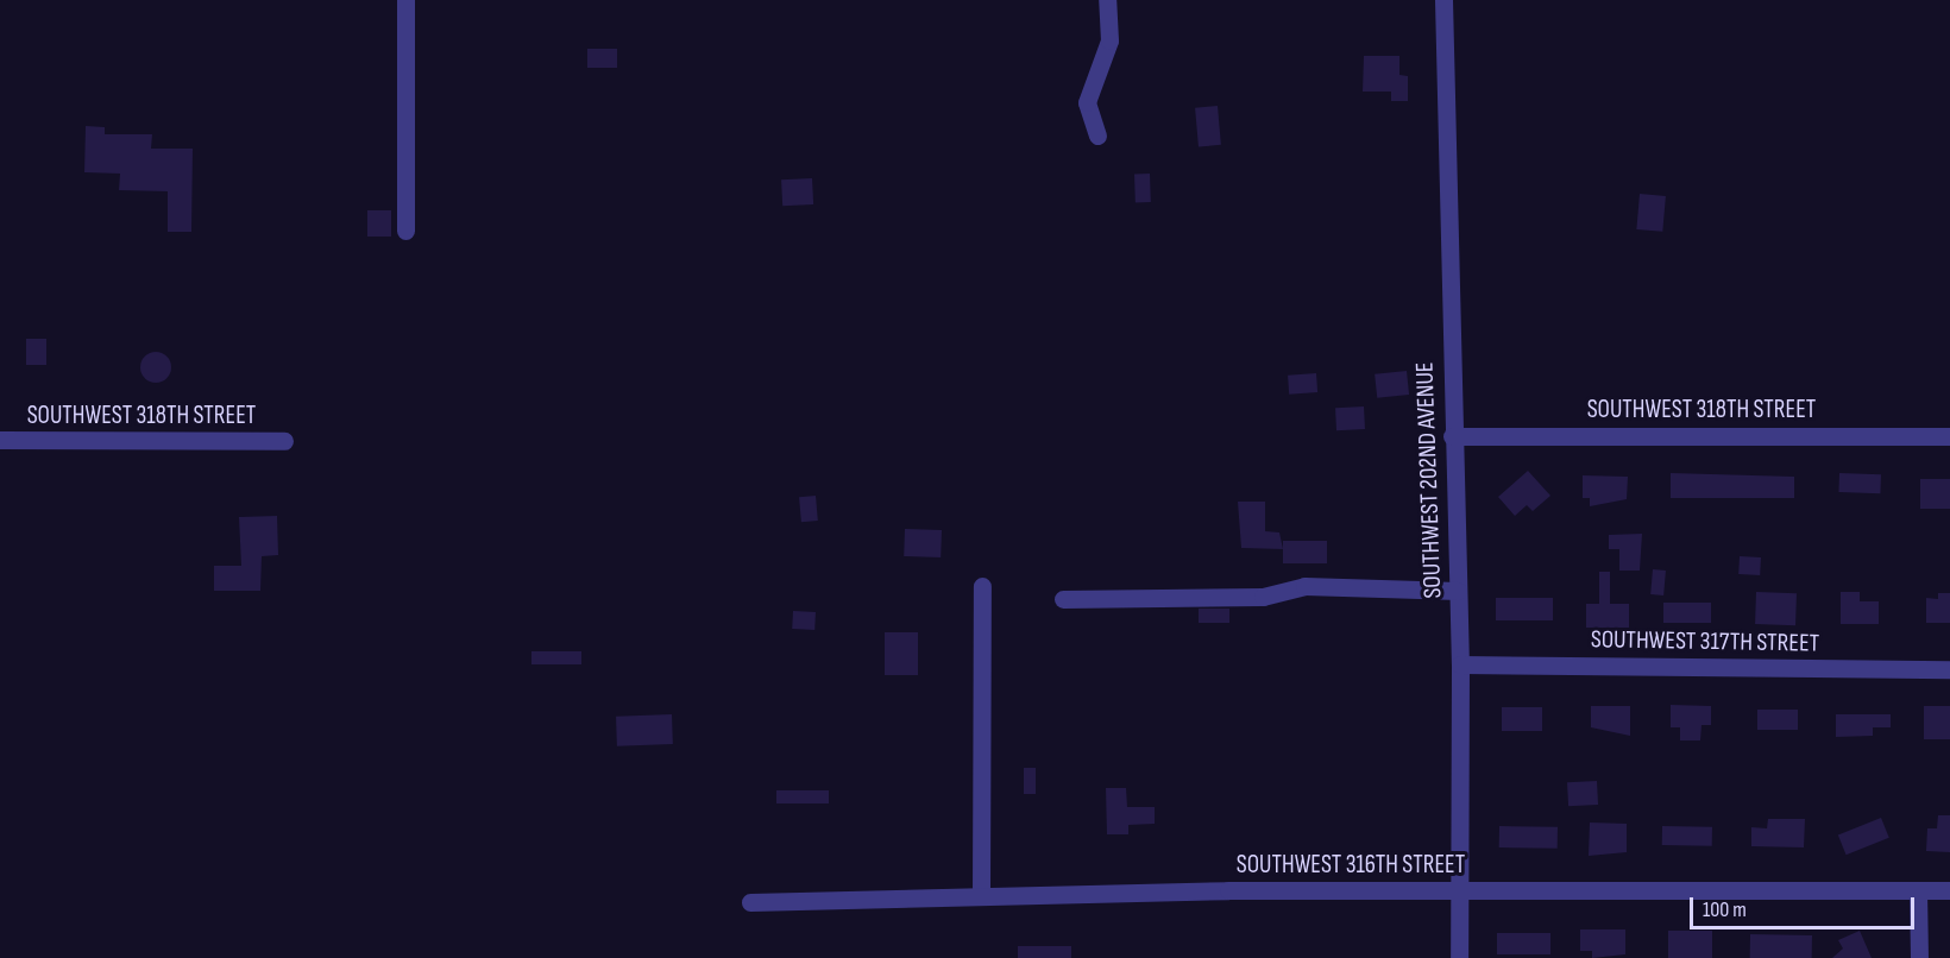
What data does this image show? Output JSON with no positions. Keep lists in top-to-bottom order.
{
  "streets": {
    "street": [
      "SOUTHWEST 318TH STREET",
      "SOUTHWEST 202ND AVENUE",
      "SOUTHWEST 317TH STREET",
      "SOUTHWEST 316TH STREET"
    ]
  },
  "crossings": [
    ["SOUTHWEST 318TH STREET", "SOUTHWEST 202ND AVENUE"],
    ["SOUTHWEST 202ND AVENUE", "SOUTHWEST 317TH STREET"],
    ["SOUTHWEST 202ND AVENUE", "SOUTHWEST 316TH STREET"]
  ],
  "scale_bar": "100 m"
}
